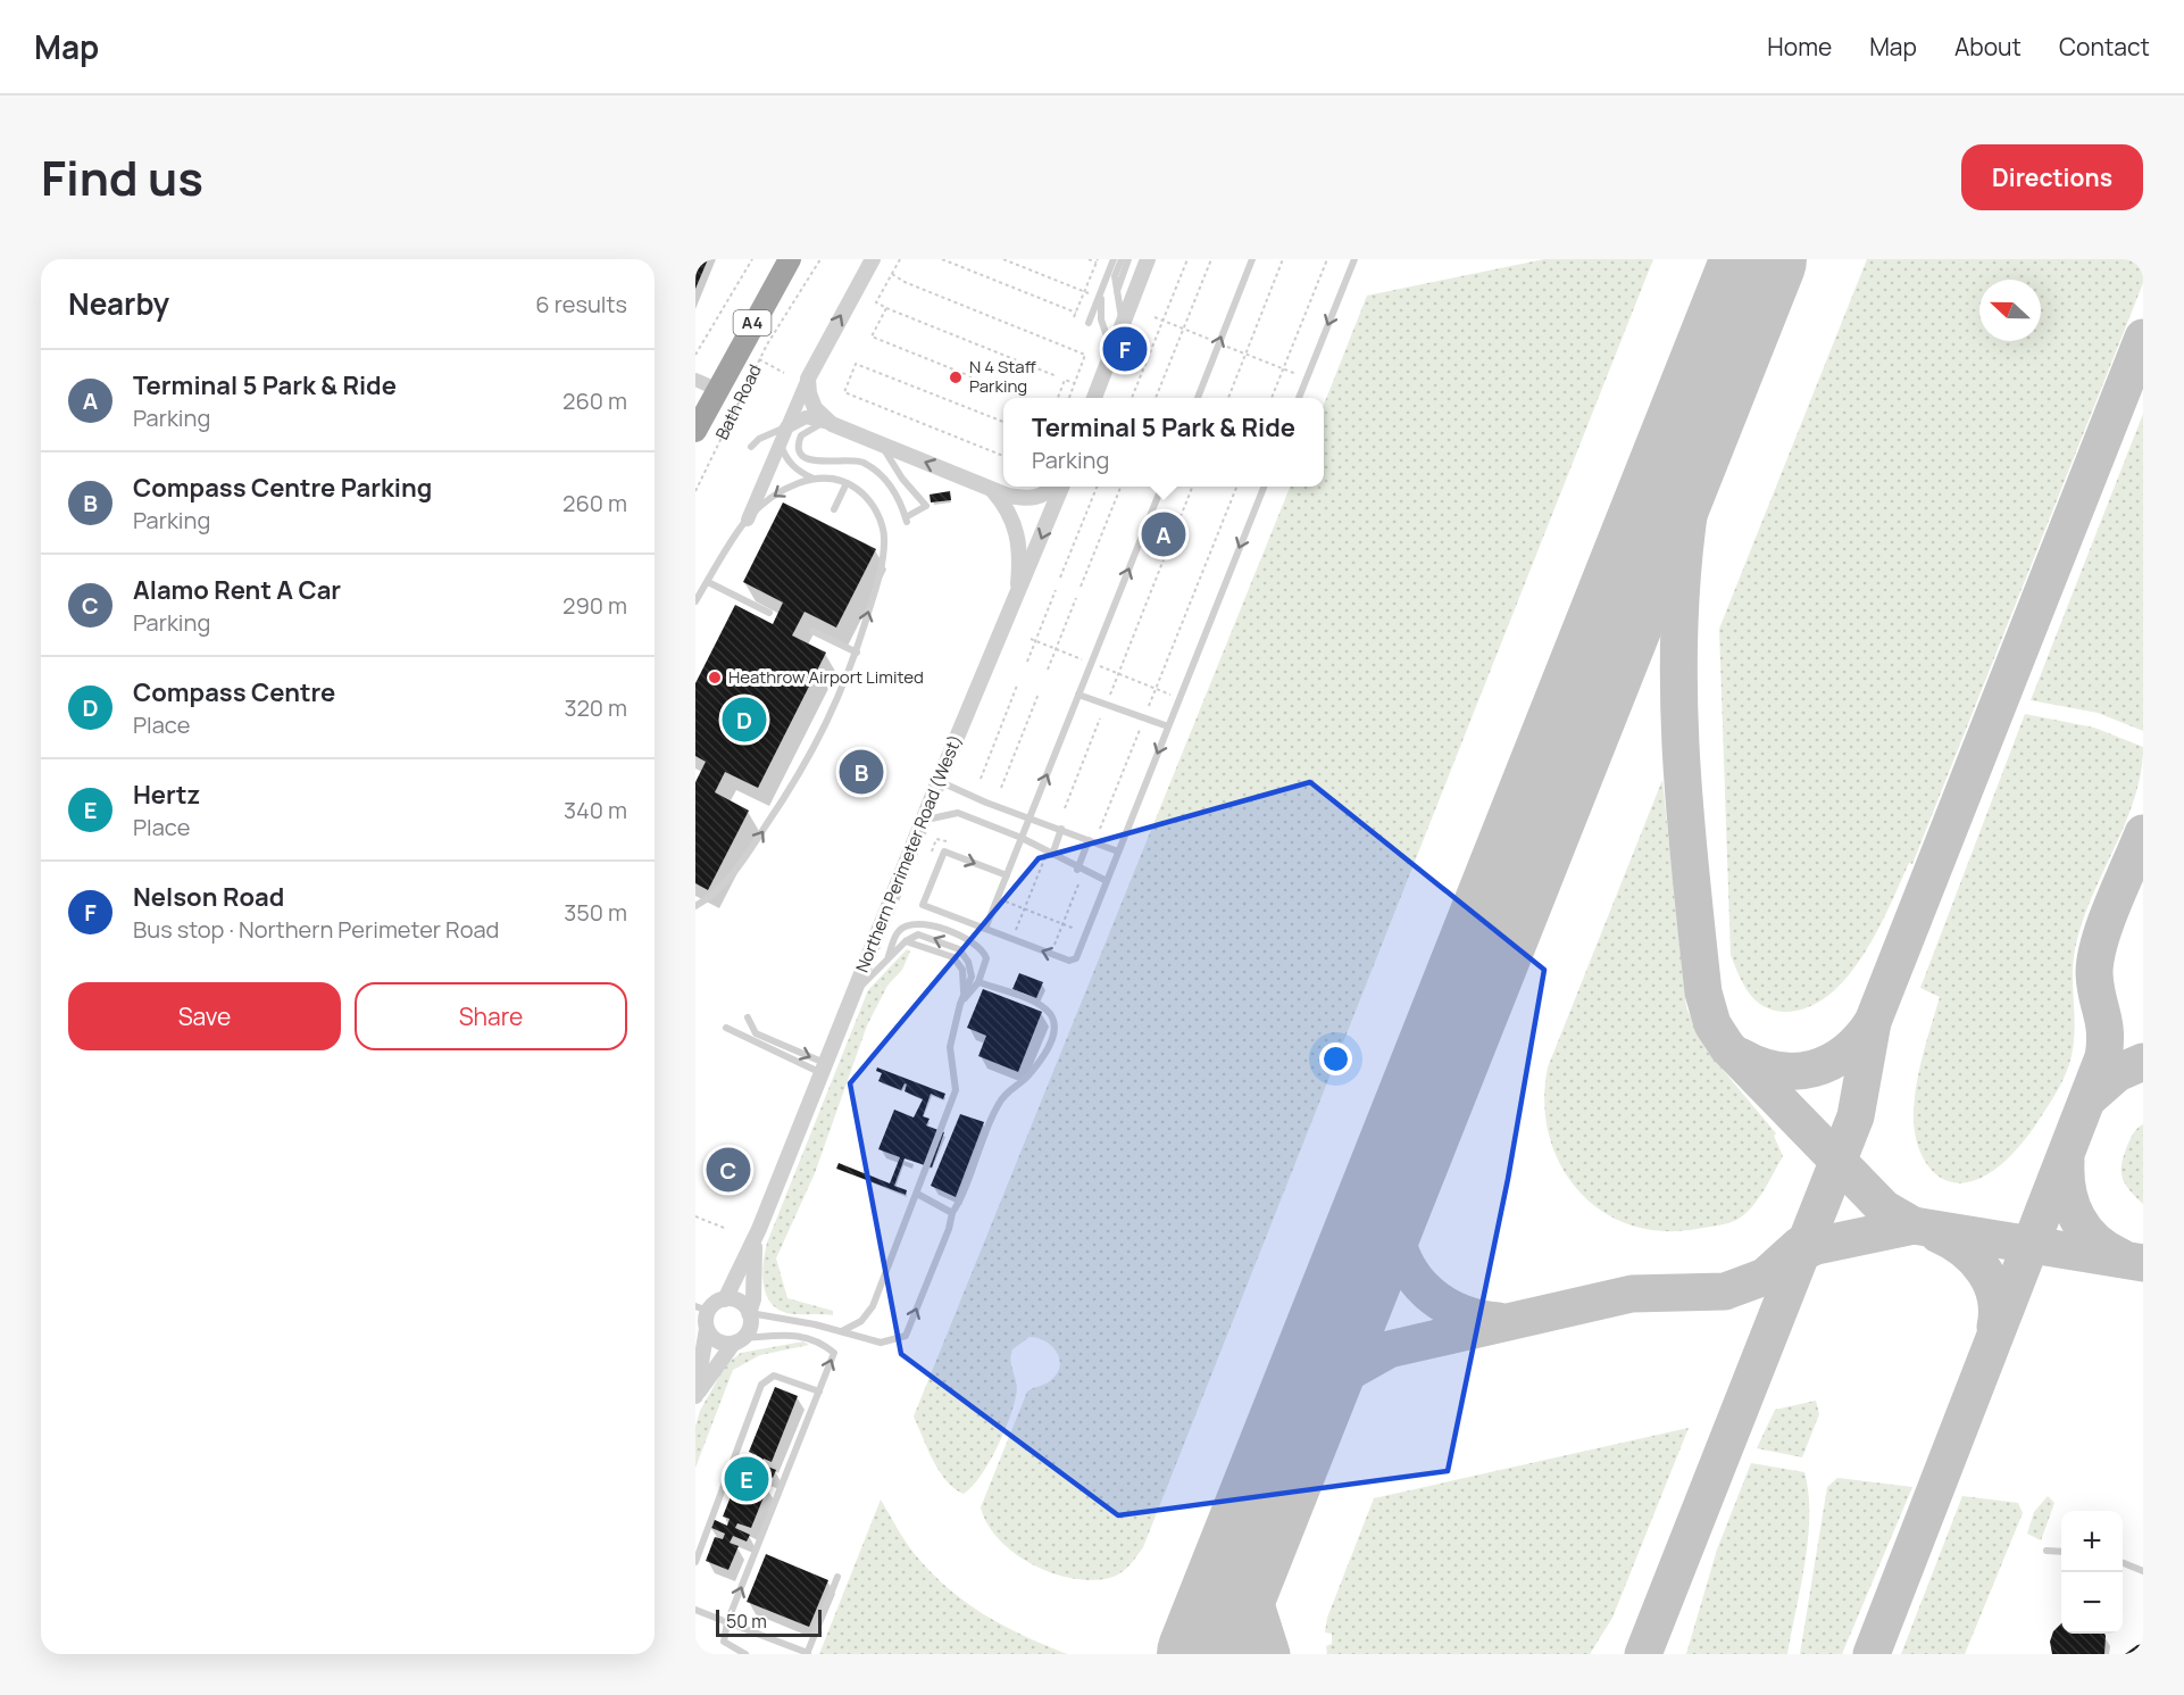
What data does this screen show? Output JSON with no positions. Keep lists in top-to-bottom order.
{
  "streets": {
    "highway": ["A4", "Bath Road"],
    "street": ["Northern Perimeter Road (West)"]
  },
  "places": ["N 4 Staff Parking", "Heathrow Airport Limited"],
  "scale_bar": "50 m",
  "north": "left",
  "page": {
    "header": "Map",
    "nav": [
      "Home",
      "Map",
      "About",
      "Contact"
    ],
    "title": "Find us",
    "buttons": [
      "Directions",
      ["Save", "Share"]
    ],
    "heading": ["Nearby", "6 results"],
    "pins": [
      "F",
      "A",
      "D",
      "B",
      "C",
      "E"
    ],
    "list": [
      {
        "mark": "A",
        "name": "Terminal 5 Park & Ride",
        "note": "Parking",
        "value": "260 m"
      },
      {
        "mark": "B",
        "name": "Compass Centre Parking",
        "note": "Parking",
        "value": "260 m"
      },
      {
        "mark": "C",
        "name": "Alamo Rent A Car",
        "note": "Parking",
        "value": "290 m"
      },
      {
        "mark": "D",
        "name": "Compass Centre",
        "note": "Place",
        "value": "320 m"
      },
      {
        "mark": "E",
        "name": "Hertz",
        "note": "Place",
        "value": "340 m"
      },
      {
        "mark": "F",
        "name": "Nelson Road",
        "note": "Bus stop · Northern Perimeter Road",
        "value": "350 m"
      }
    ],
    "popup": ["Terminal 5 Park & Ride", "Parking"],
    "map_buttons": ["+", "−"],
    "scale": "50 m"
  }
}
